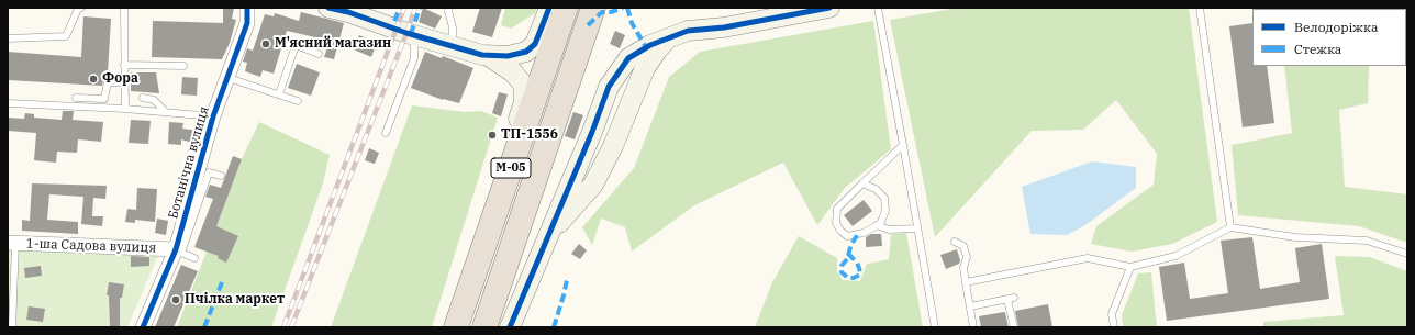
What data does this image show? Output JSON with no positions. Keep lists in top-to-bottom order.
{
  "streets": {
    "highway": ["М-05"],
    "street": ["Ботанічна вулиця", "1-ша Садова вулиця"]
  },
  "crossings": [
    ["Ботанічна вулиця", "1-ша Садова вулиця"]
  ],
  "places": [
    "М'ясний магазин",
    "Фора",
    "ТП-1556",
    "Пчілка маркет"
  ],
  "legend": ["Велодоріжка", "Стежка"]
}
